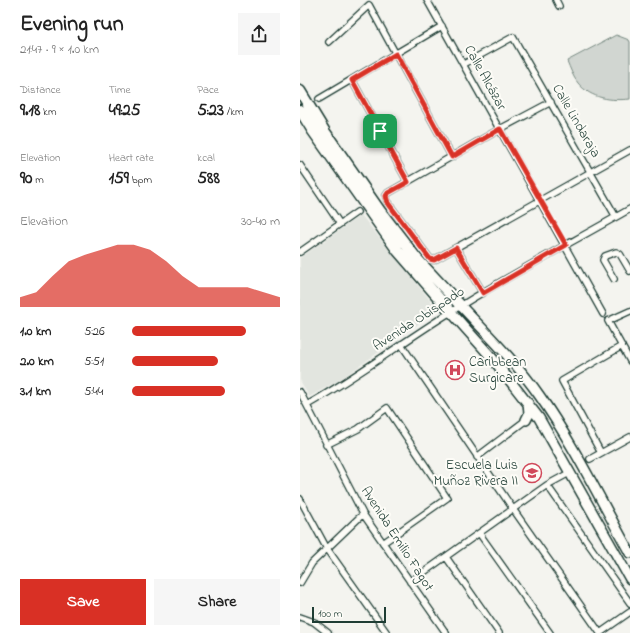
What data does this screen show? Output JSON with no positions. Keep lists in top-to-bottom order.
{
  "streets": {
    "street": [
      "Calle Alcázar",
      "Calle Lindaraja",
      "Avenida Obispado",
      "Avenida Emilio Fagot"
    ]
  },
  "crossings": [
    ["Calle Alcázar", "Calle Lindaraja"],
    ["Calle Alcázar", "Avenida Obispado"],
    ["Calle Lindaraja", "Avenida Obispado"],
    ["Avenida Obispado", "Avenida Emilio Fagot"]
  ],
  "places": {
    "hospital": ["Caribbean Surgicare"],
    "school or university": ["Escuela Luis Muñoz Rivera II"]
  },
  "scale_bar": "100 m",
  "page": {
    "heading": ["Evening run", "21:47 · 9 × 1.0 km"],
    "stats": [
      ["Distance", "9.18 km"],
      ["Time", "49:25"],
      ["Pace", "5:23 /km"],
      ["Elevation", "90 m"],
      ["Heart rate", "159 bpm"],
      ["kcal", "588"]
    ],
    "chart": ["Elevation", "30–40 m"],
    "list": [
      {
        "name": "1.0 km",
        "note": "5:26"
      },
      {
        "name": "2.0 km",
        "note": "5:51"
      },
      {
        "name": "3.1 km",
        "note": "5:44"
      }
    ],
    "buttons": ["Save", "Share"],
    "scale": "100 m"
  }
}
